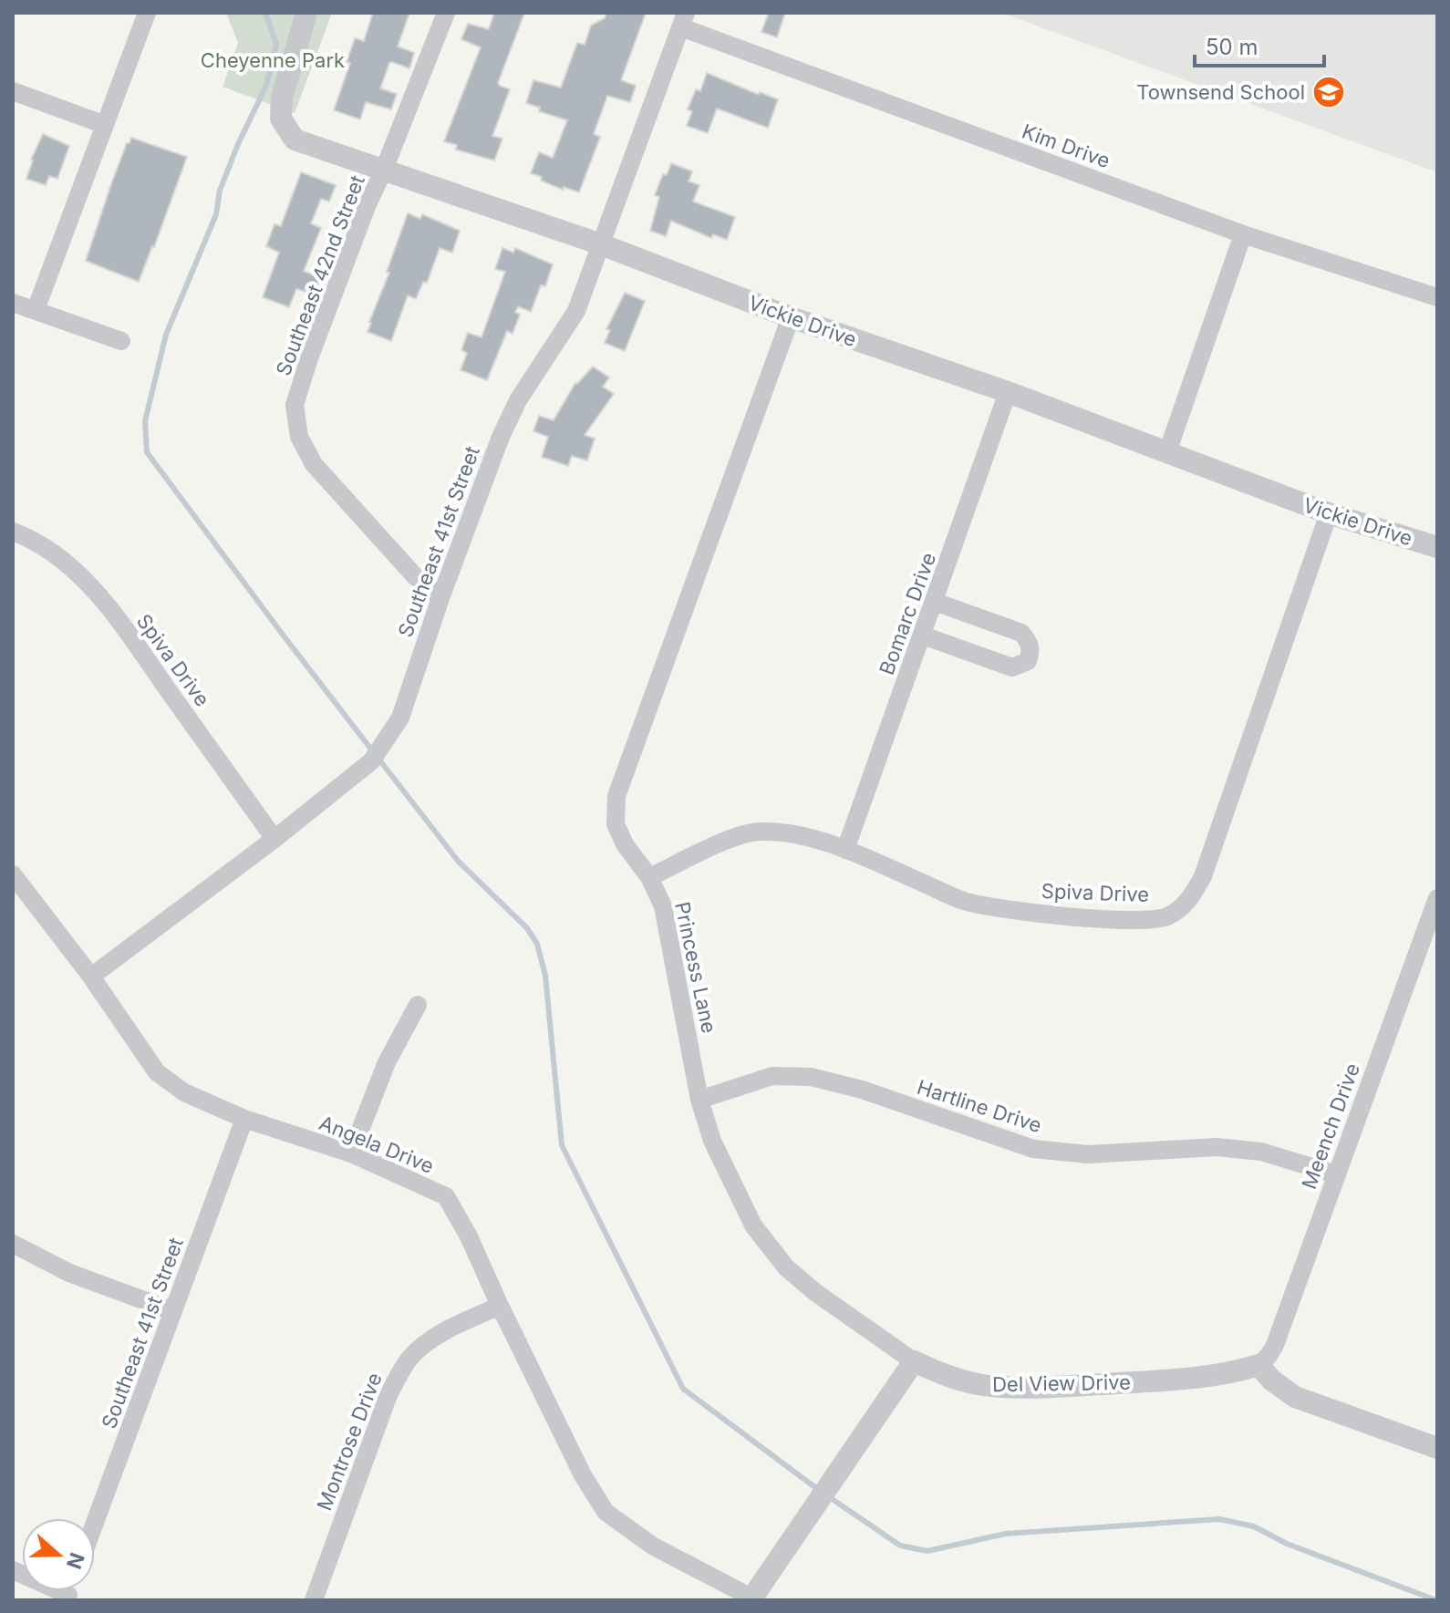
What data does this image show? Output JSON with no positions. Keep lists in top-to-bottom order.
{
  "streets": {
    "street": [
      "Kim Drive",
      "Southeast 42nd Street",
      "Vickie Drive",
      "Southeast 41st Street",
      "Bomarc Drive",
      "Spiva Drive",
      "Princess Lane",
      "Hartline Drive",
      "Meench Drive",
      "Angela Drive",
      "Del View Drive",
      "Montrose Drive"
    ]
  },
  "crossings": [
    ["Kim Drive", "Southeast 41st Street"],
    ["Southeast 42nd Street", "Vickie Drive"],
    ["Southeast 42nd Street", "Southeast 41st Street"],
    ["Vickie Drive", "Southeast 41st Street"],
    ["Vickie Drive", "Bomarc Drive"],
    ["Vickie Drive", "Spiva Drive"],
    ["Vickie Drive", "Princess Lane"],
    ["Southeast 41st Street", "Spiva Drive"],
    ["Southeast 41st Street", "Angela Drive"],
    ["Bomarc Drive", "Spiva Drive"],
    ["Spiva Drive", "Princess Lane"],
    ["Princess Lane", "Hartline Drive"],
    ["Princess Lane", "Del View Drive"],
    ["Hartline Drive", "Meench Drive"],
    ["Meench Drive", "Del View Drive"],
    ["Angela Drive", "Montrose Drive"]
  ],
  "parks": ["Cheyenne Park"],
  "places": {
    "school or university": ["Townsend School"]
  },
  "scale_bar": "50 m",
  "north": "right"
}
